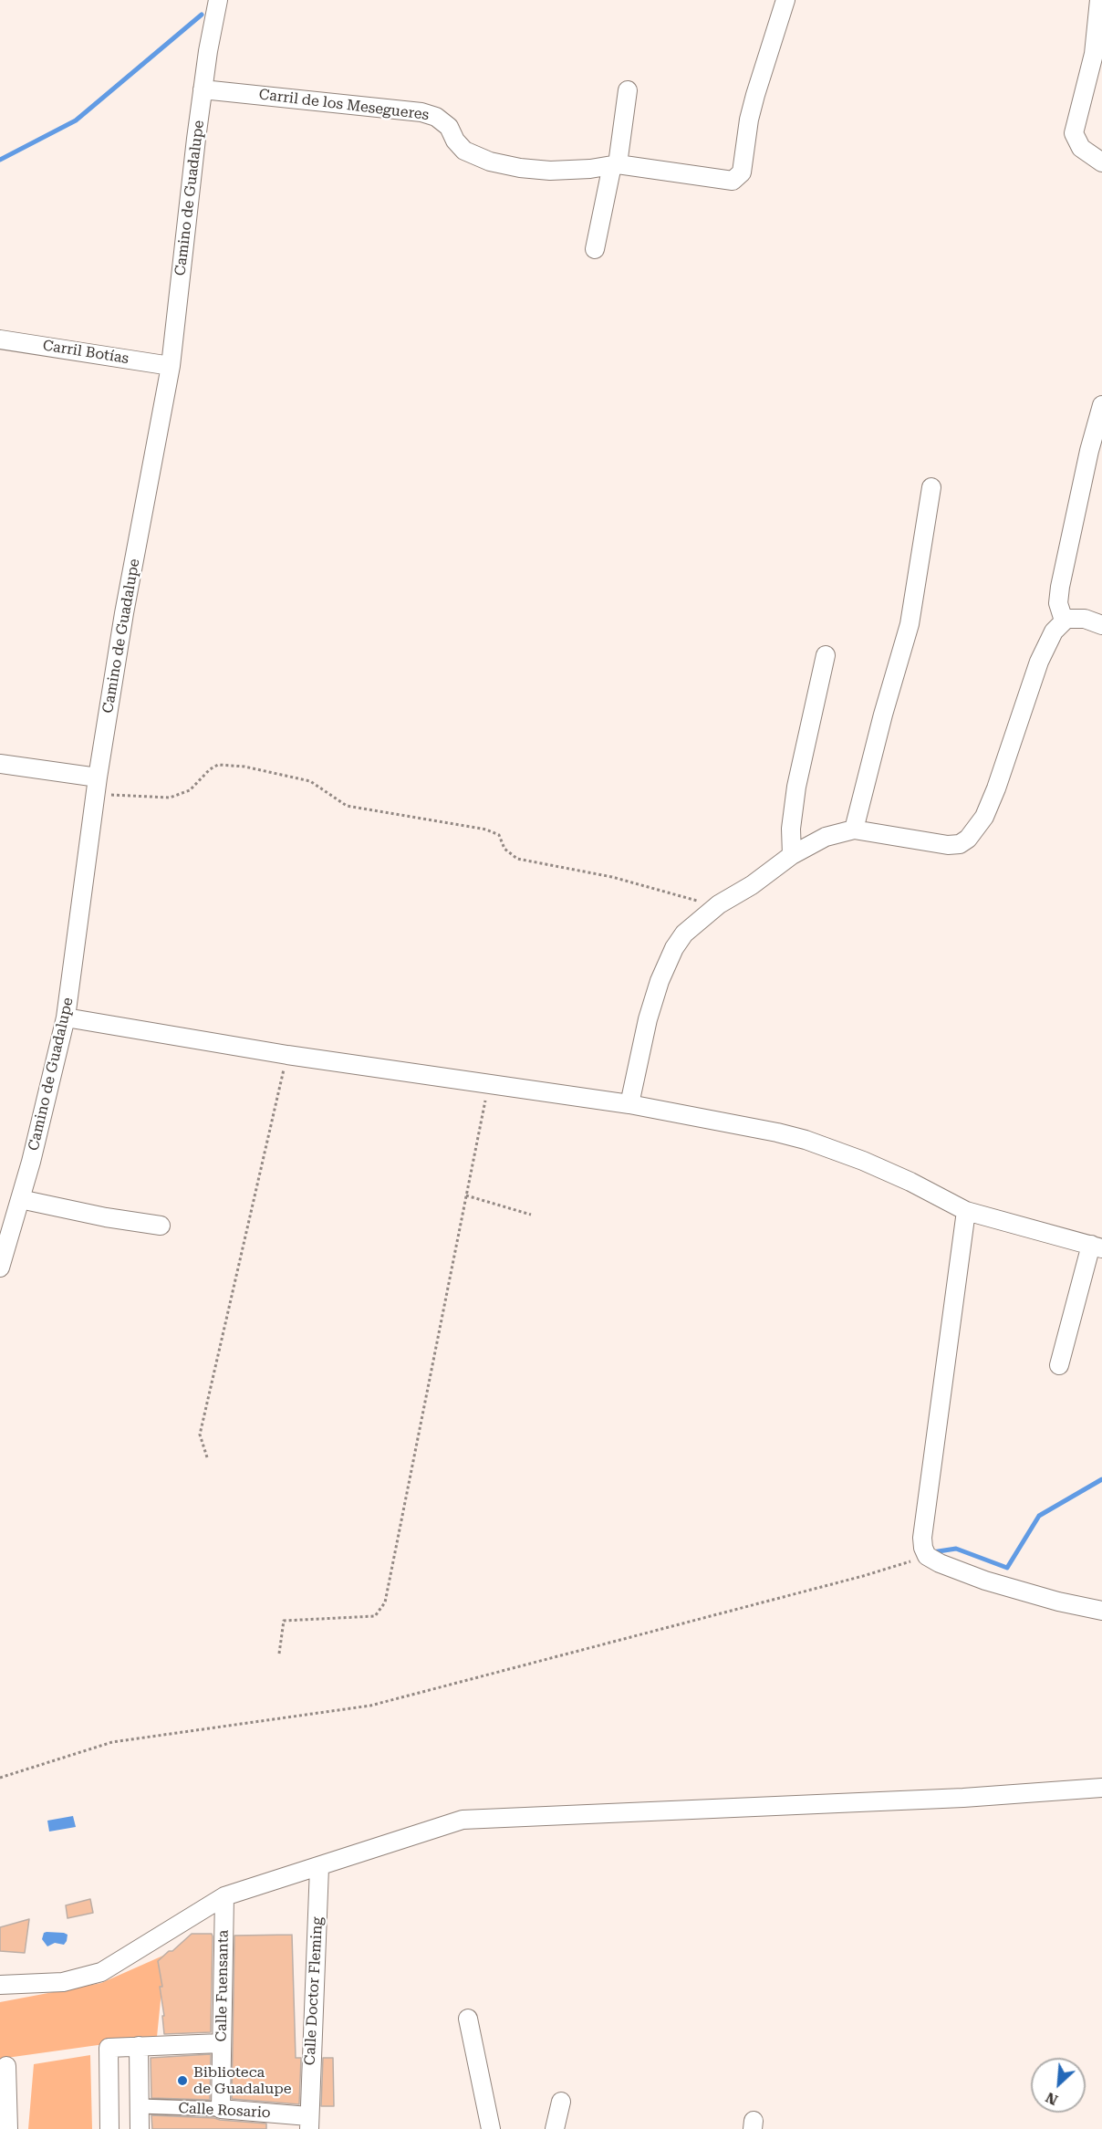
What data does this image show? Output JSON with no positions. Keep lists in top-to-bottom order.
{
  "streets": {
    "street": [
      "Carril de los Mesegueres",
      "Camino de Guadalupe",
      "Carril Botías",
      "Calle Fuensanta",
      "Calle Doctor Fleming",
      "Calle Rosario"
    ]
  },
  "crossings": [
    ["Carril de los Mesegueres", "Camino de Guadalupe"],
    ["Camino de Guadalupe", "Carril Botías"],
    ["Calle Fuensanta", "Calle Rosario"],
    ["Calle Doctor Fleming", "Calle Rosario"]
  ],
  "places": ["Biblioteca de Guadalupe"],
  "north": "bottom left"
}
